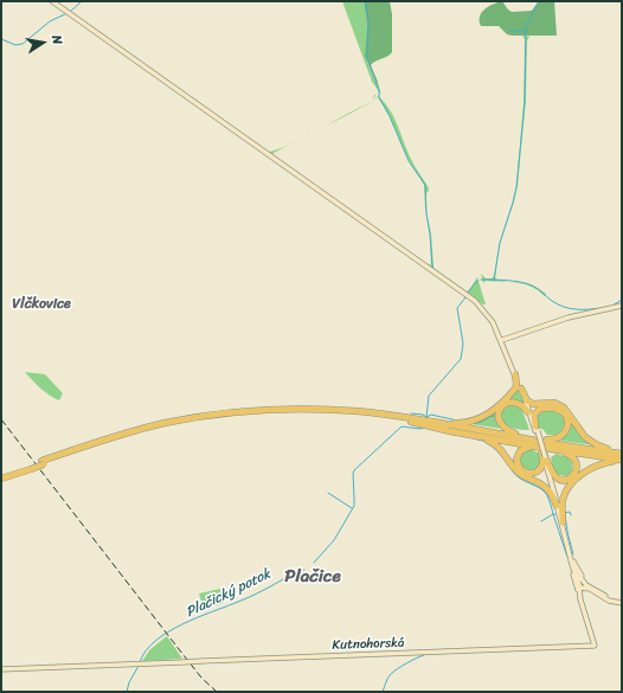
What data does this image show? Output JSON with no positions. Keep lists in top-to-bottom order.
{
  "streets": {
    "main road": ["Kutnohorská"]
  },
  "districts": ["Vlčkovice", "Plačice"],
  "water": ["Plačický potok"],
  "north": "right"
}
